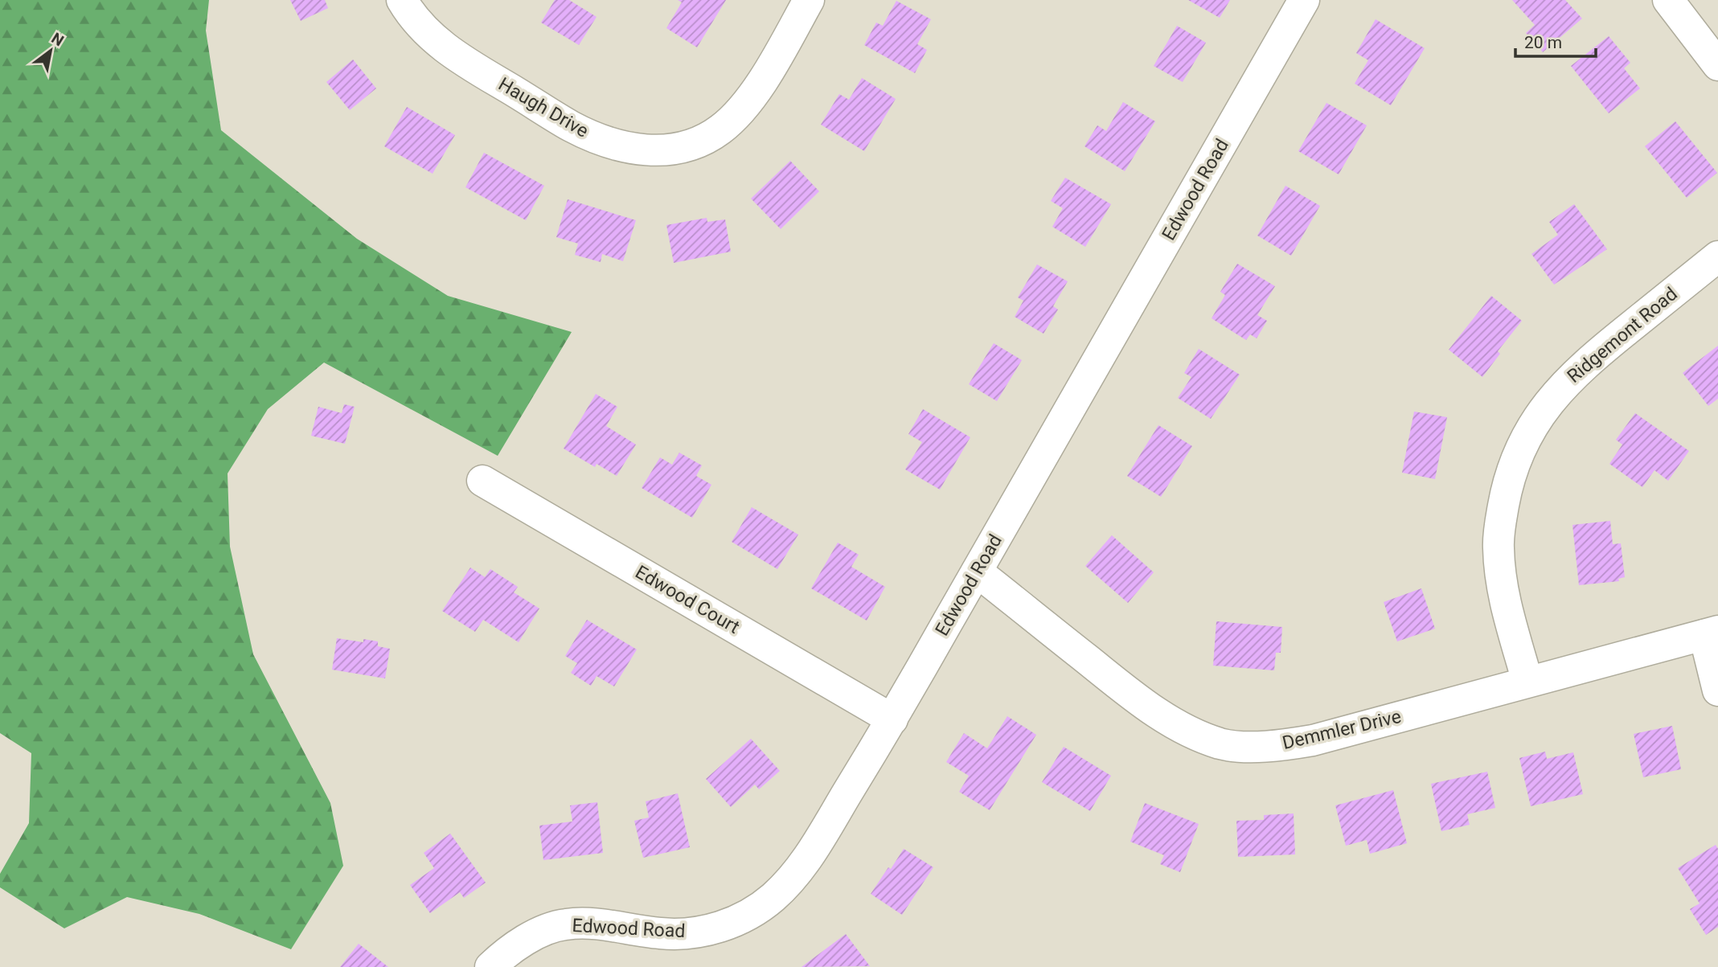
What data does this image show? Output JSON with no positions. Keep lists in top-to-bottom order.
{
  "streets": {
    "street": [
      "Haugh Drive",
      "Edwood Road",
      "Ridgemont Road",
      "Edwood Court",
      "Demmler Drive"
    ]
  },
  "crossings": [
    ["Edwood Road", "Edwood Court"],
    ["Edwood Road", "Demmler Drive"],
    ["Ridgemont Road", "Demmler Drive"]
  ],
  "scale_bar": "20 m",
  "north": "top right"
}
